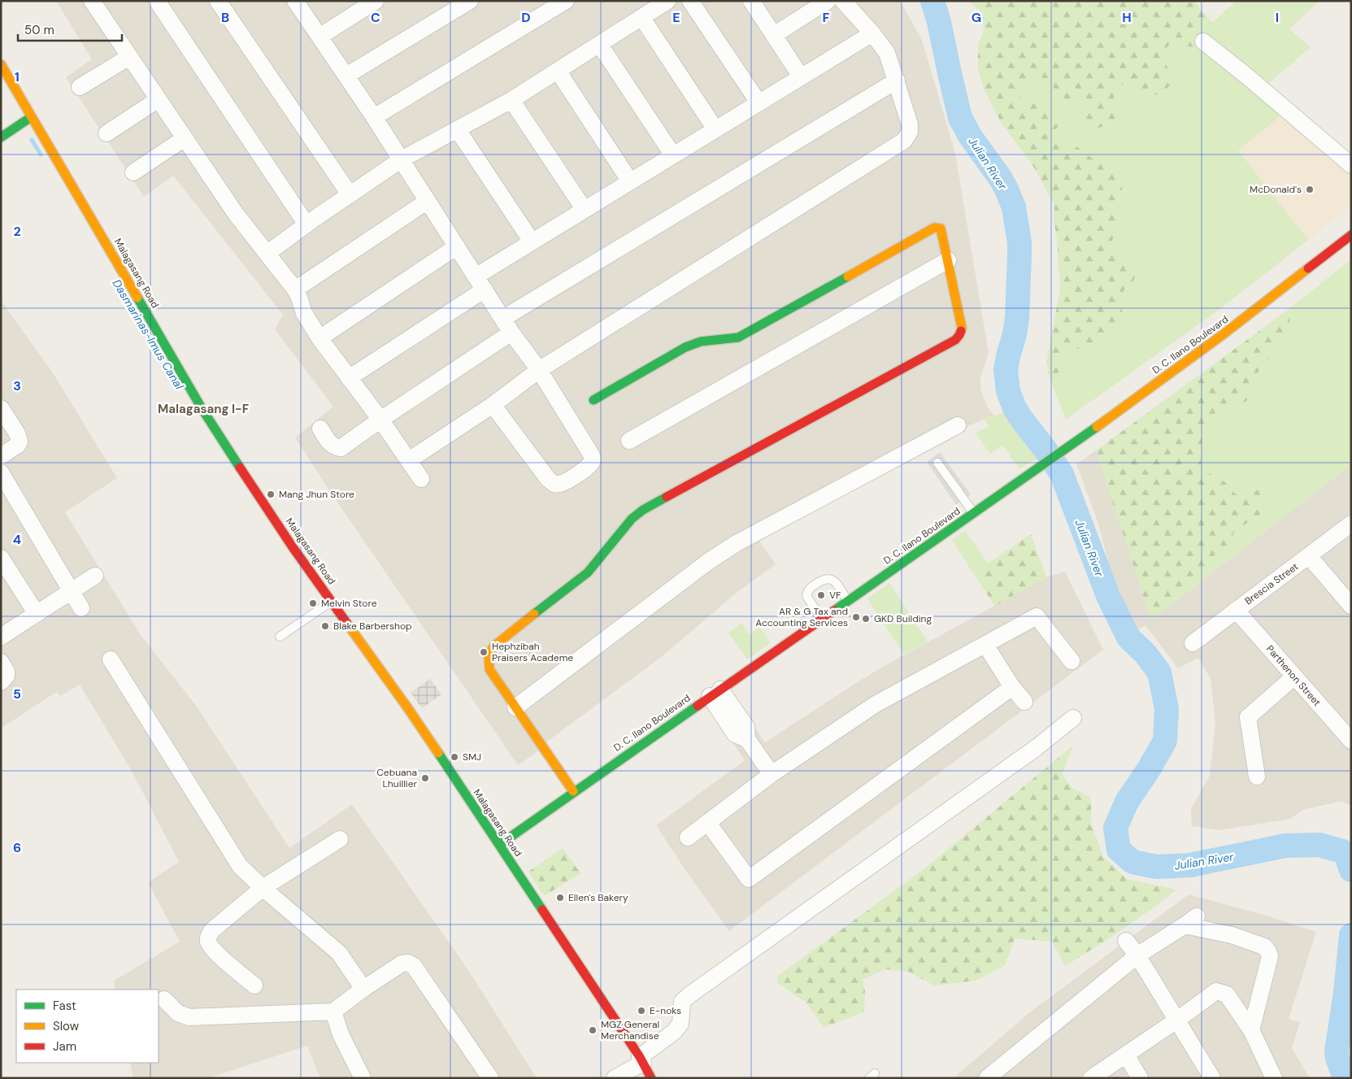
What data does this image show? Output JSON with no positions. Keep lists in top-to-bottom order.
{
  "streets": {
    "street": [
      "Malagasang Road",
      "D. C. Ilano Boulevard",
      "Brescia Street",
      "Parthenon Street"
    ]
  },
  "crossings": [
    ["Malagasang Road", "D. C. Ilano Boulevard"],
    ["Brescia Street", "Parthenon Street"]
  ],
  "districts": ["Malagasang I-F"],
  "water": ["Julian River", "Dasmarinas-Imus Canal"],
  "places": [
    "McDonald's",
    "Mang Jhun Store",
    "VF",
    "Melvin Store",
    "AR & G Tax and Accounting Services",
    "GKD Building",
    "Blake Barbershop",
    "Hephzibah Praisers Academe",
    "SMJ",
    "Cebuana Lhuillier",
    "Ellen's Bakery",
    "E-noks",
    "MGZ General Merchandise"
  ],
  "legend": ["Fast", "Slow", "Jam"],
  "scale_bar": "50 m",
  "grid": {
    "columns": [
      "B",
      "C",
      "D",
      "E",
      "F",
      "G",
      "H",
      "I"
    ],
    "rows": [
      "1",
      "2",
      "3",
      "4",
      "5",
      "6"
    ]
  }
}
